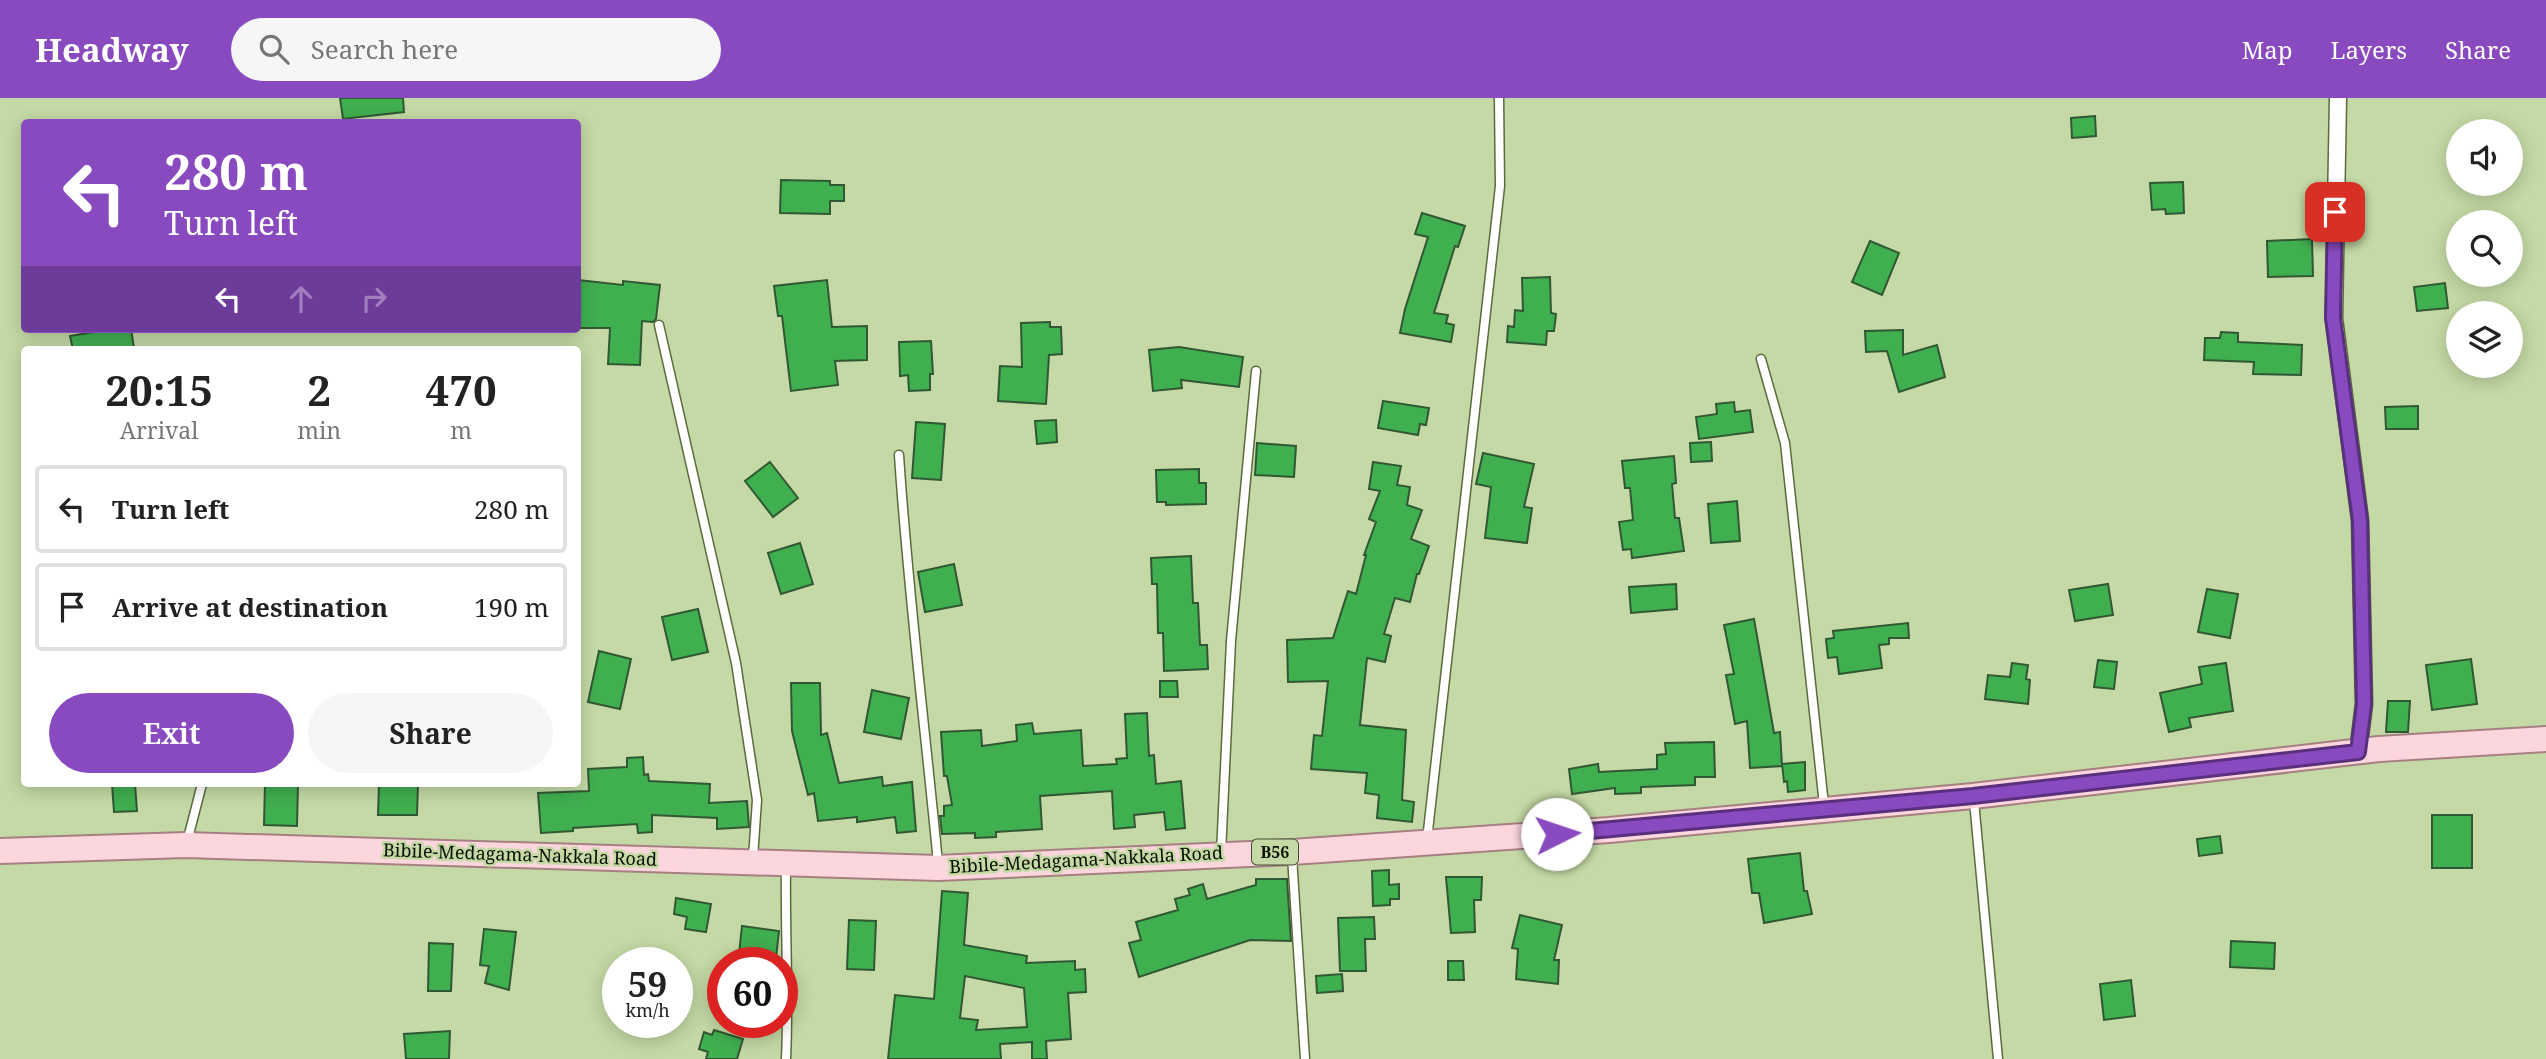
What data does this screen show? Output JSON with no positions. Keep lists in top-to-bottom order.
{
  "streets": {
    "main road": ["B56", "Bibile-Medagama-Nakkala Road"]
  },
  "page": {
    "header": "Headway",
    "search": "Search here",
    "nav": ["Map", "Layers", "Share"],
    "turn": ["280 m", "Turn left"],
    "eta": [
      "20:15",
      "Arrival",
      "2",
      "min",
      "470",
      "m"
    ],
    "list": [
      {
        "name": "Turn left",
        "value": "280 m"
      },
      {
        "name": "Arrive at destination",
        "value": "190 m"
      }
    ],
    "buttons": ["Exit", "Share"],
    "speed": "59 km/h",
    "limit": "60"
  }
}
